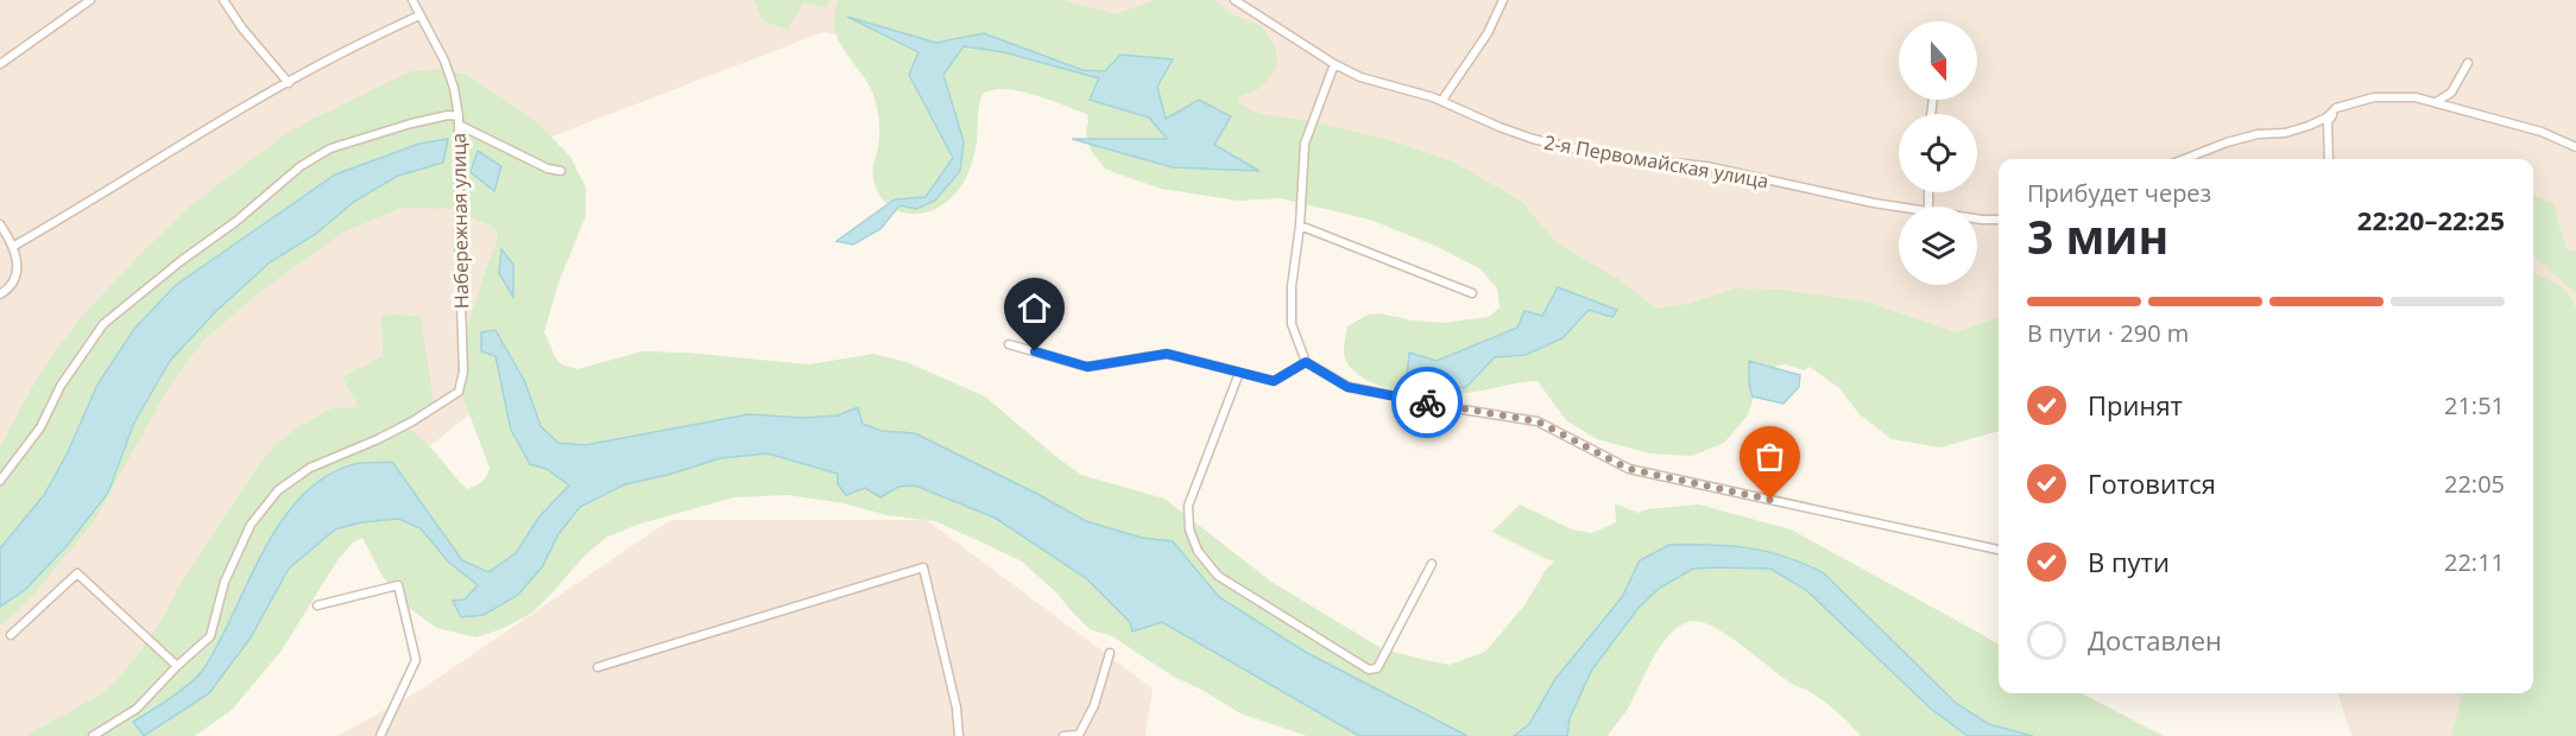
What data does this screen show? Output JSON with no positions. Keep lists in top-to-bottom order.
{
  "streets": {
    "street": ["2-я Первомайская улица", "Набережная улица"]
  },
  "north": "bottom",
  "page": {
    "heading": ["3 мин", "Прибудет через", "22:20–22:25"],
    "bar": "В пути · 290 m",
    "list": [
      ["Принят", "21:51"],
      ["Готовится", "22:05"],
      ["В пути", "22:11"],
      "Доставлен"
    ]
  }
}
